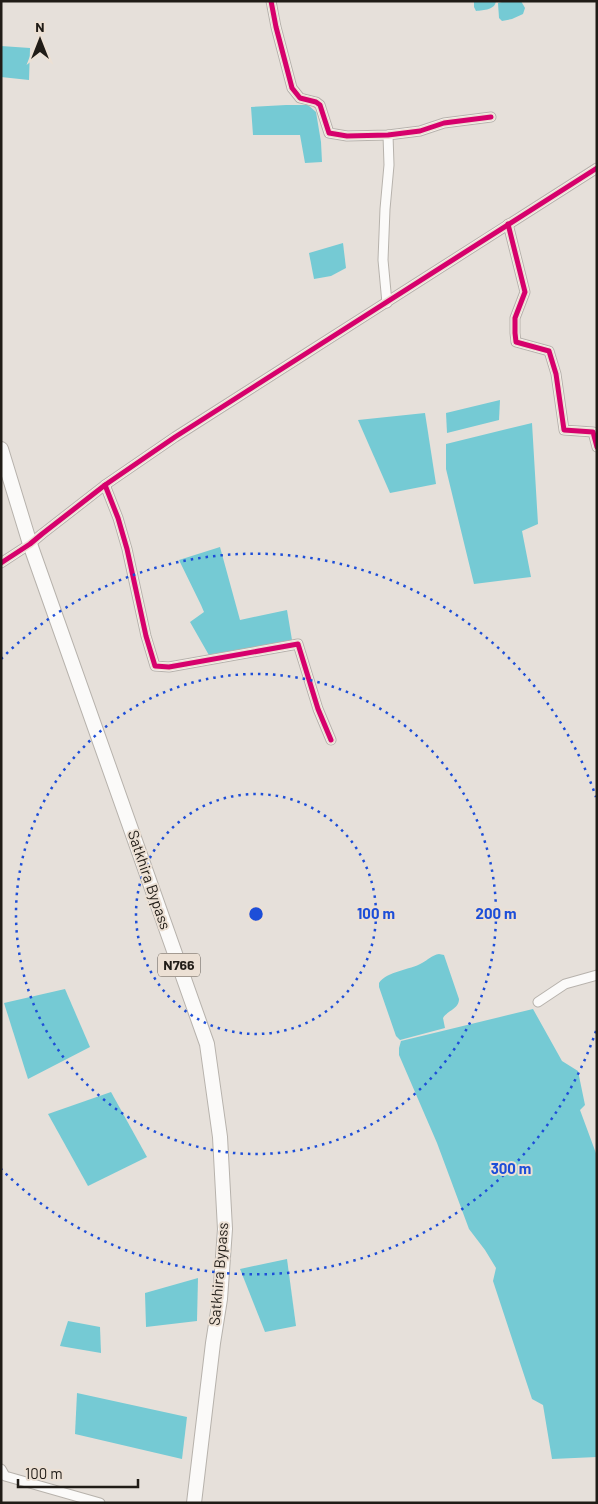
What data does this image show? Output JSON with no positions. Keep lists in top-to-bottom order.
{
  "streets": {
    "highway": ["Satkhira Bypass", "N766"]
  },
  "scale_bar": "100 m",
  "north": "top",
  "rings": ["100 m", "200 m", "300 m"]
}
